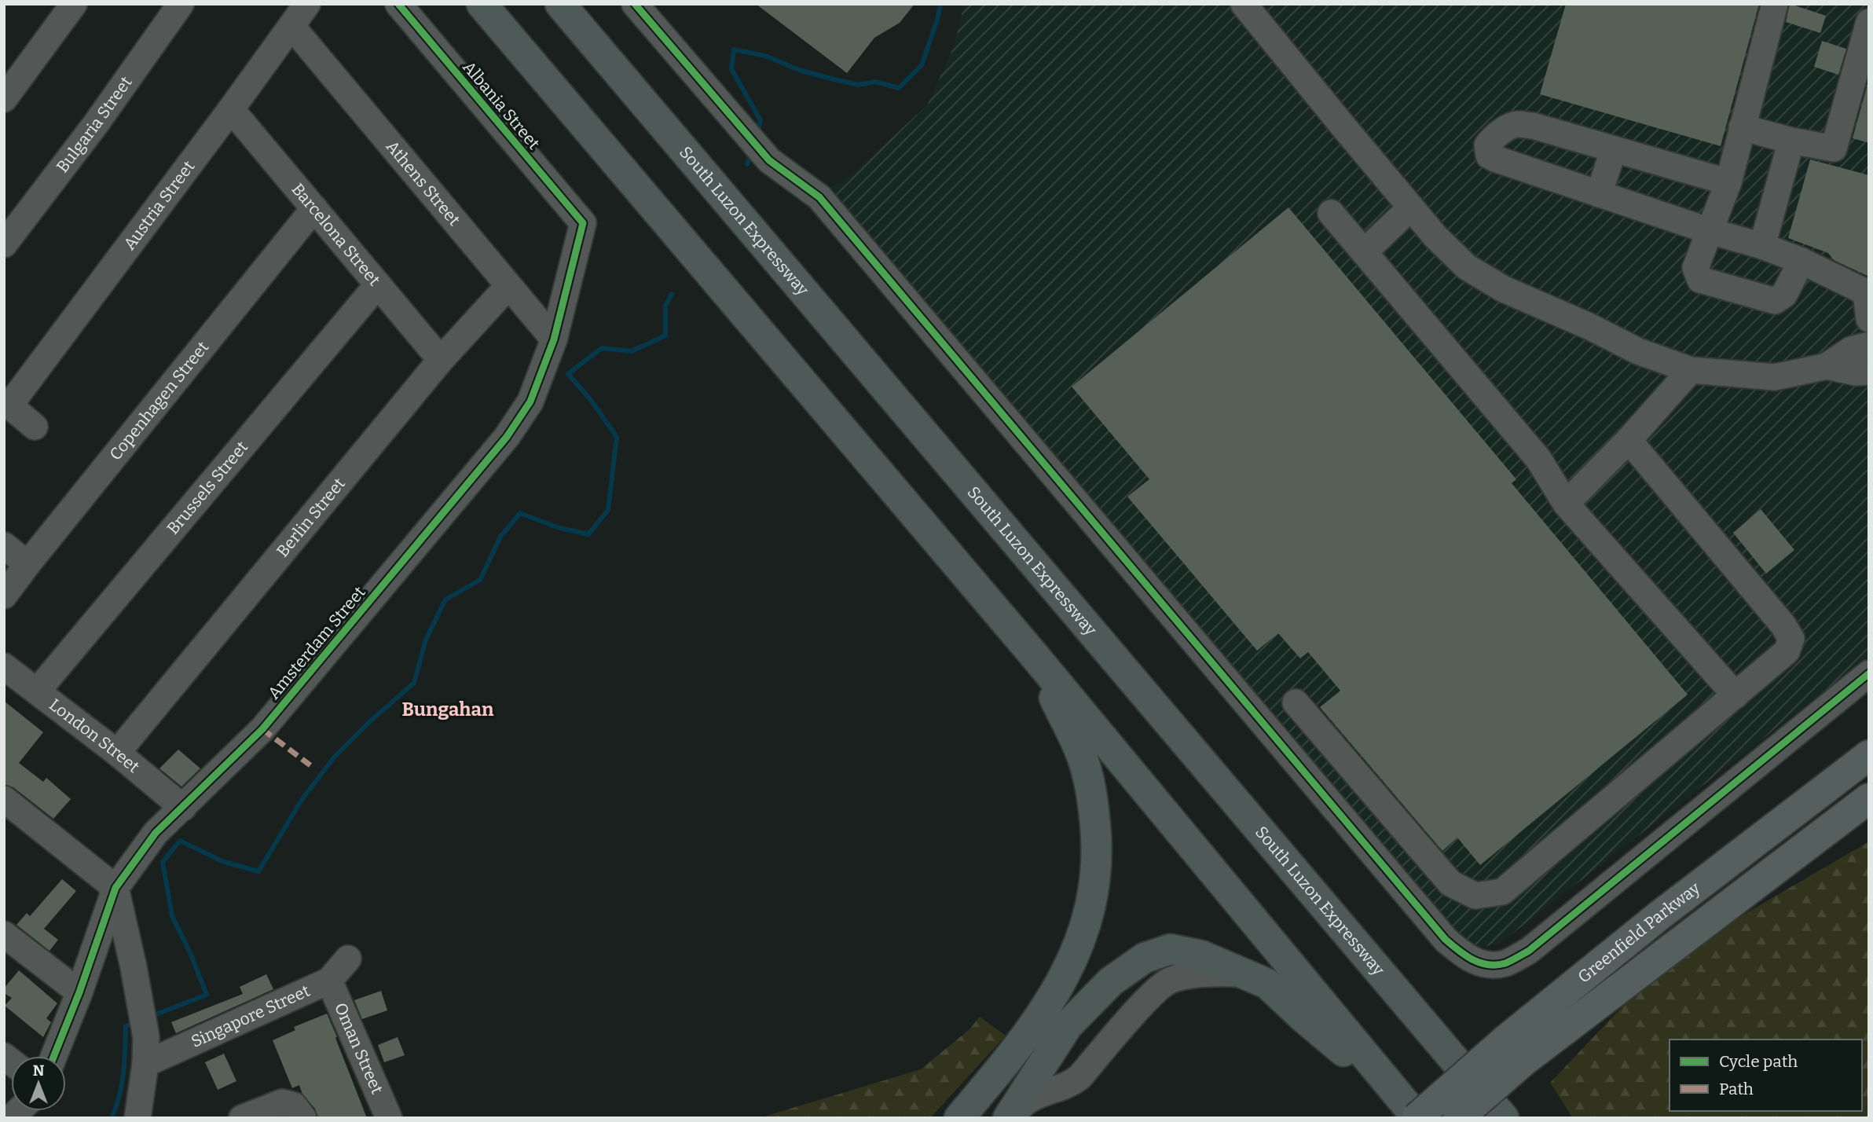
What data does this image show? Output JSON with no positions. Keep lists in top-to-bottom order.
{
  "streets": {
    "highway": ["South Luzon Expressway"],
    "main road": ["Greenfield Parkway"],
    "street": [
      "Albania Street",
      "Bulgaria Street",
      "Athens Street",
      "Austria Street",
      "Barcelona Street",
      "Copenhagen Street",
      "Brussels Street",
      "Berlin Street",
      "Amsterdam Street",
      "London Street",
      "Singapore Street",
      "Oman Street"
    ]
  },
  "crossings": [
    ["Albania Street", "Amsterdam Street"],
    ["Athens Street", "Austria Street"],
    ["Athens Street", "Berlin Street"],
    ["Athens Street", "Amsterdam Street"],
    ["Austria Street", "Barcelona Street"],
    ["Barcelona Street", "Copenhagen Street"],
    ["Barcelona Street", "Brussels Street"],
    ["Barcelona Street", "Berlin Street"],
    ["Brussels Street", "London Street"],
    ["Berlin Street", "London Street"],
    ["Amsterdam Street", "London Street"],
    ["Singapore Street", "Oman Street"]
  ],
  "districts": ["Bungahan"],
  "legend": ["Cycle path", "Path"],
  "north": "top"
}
